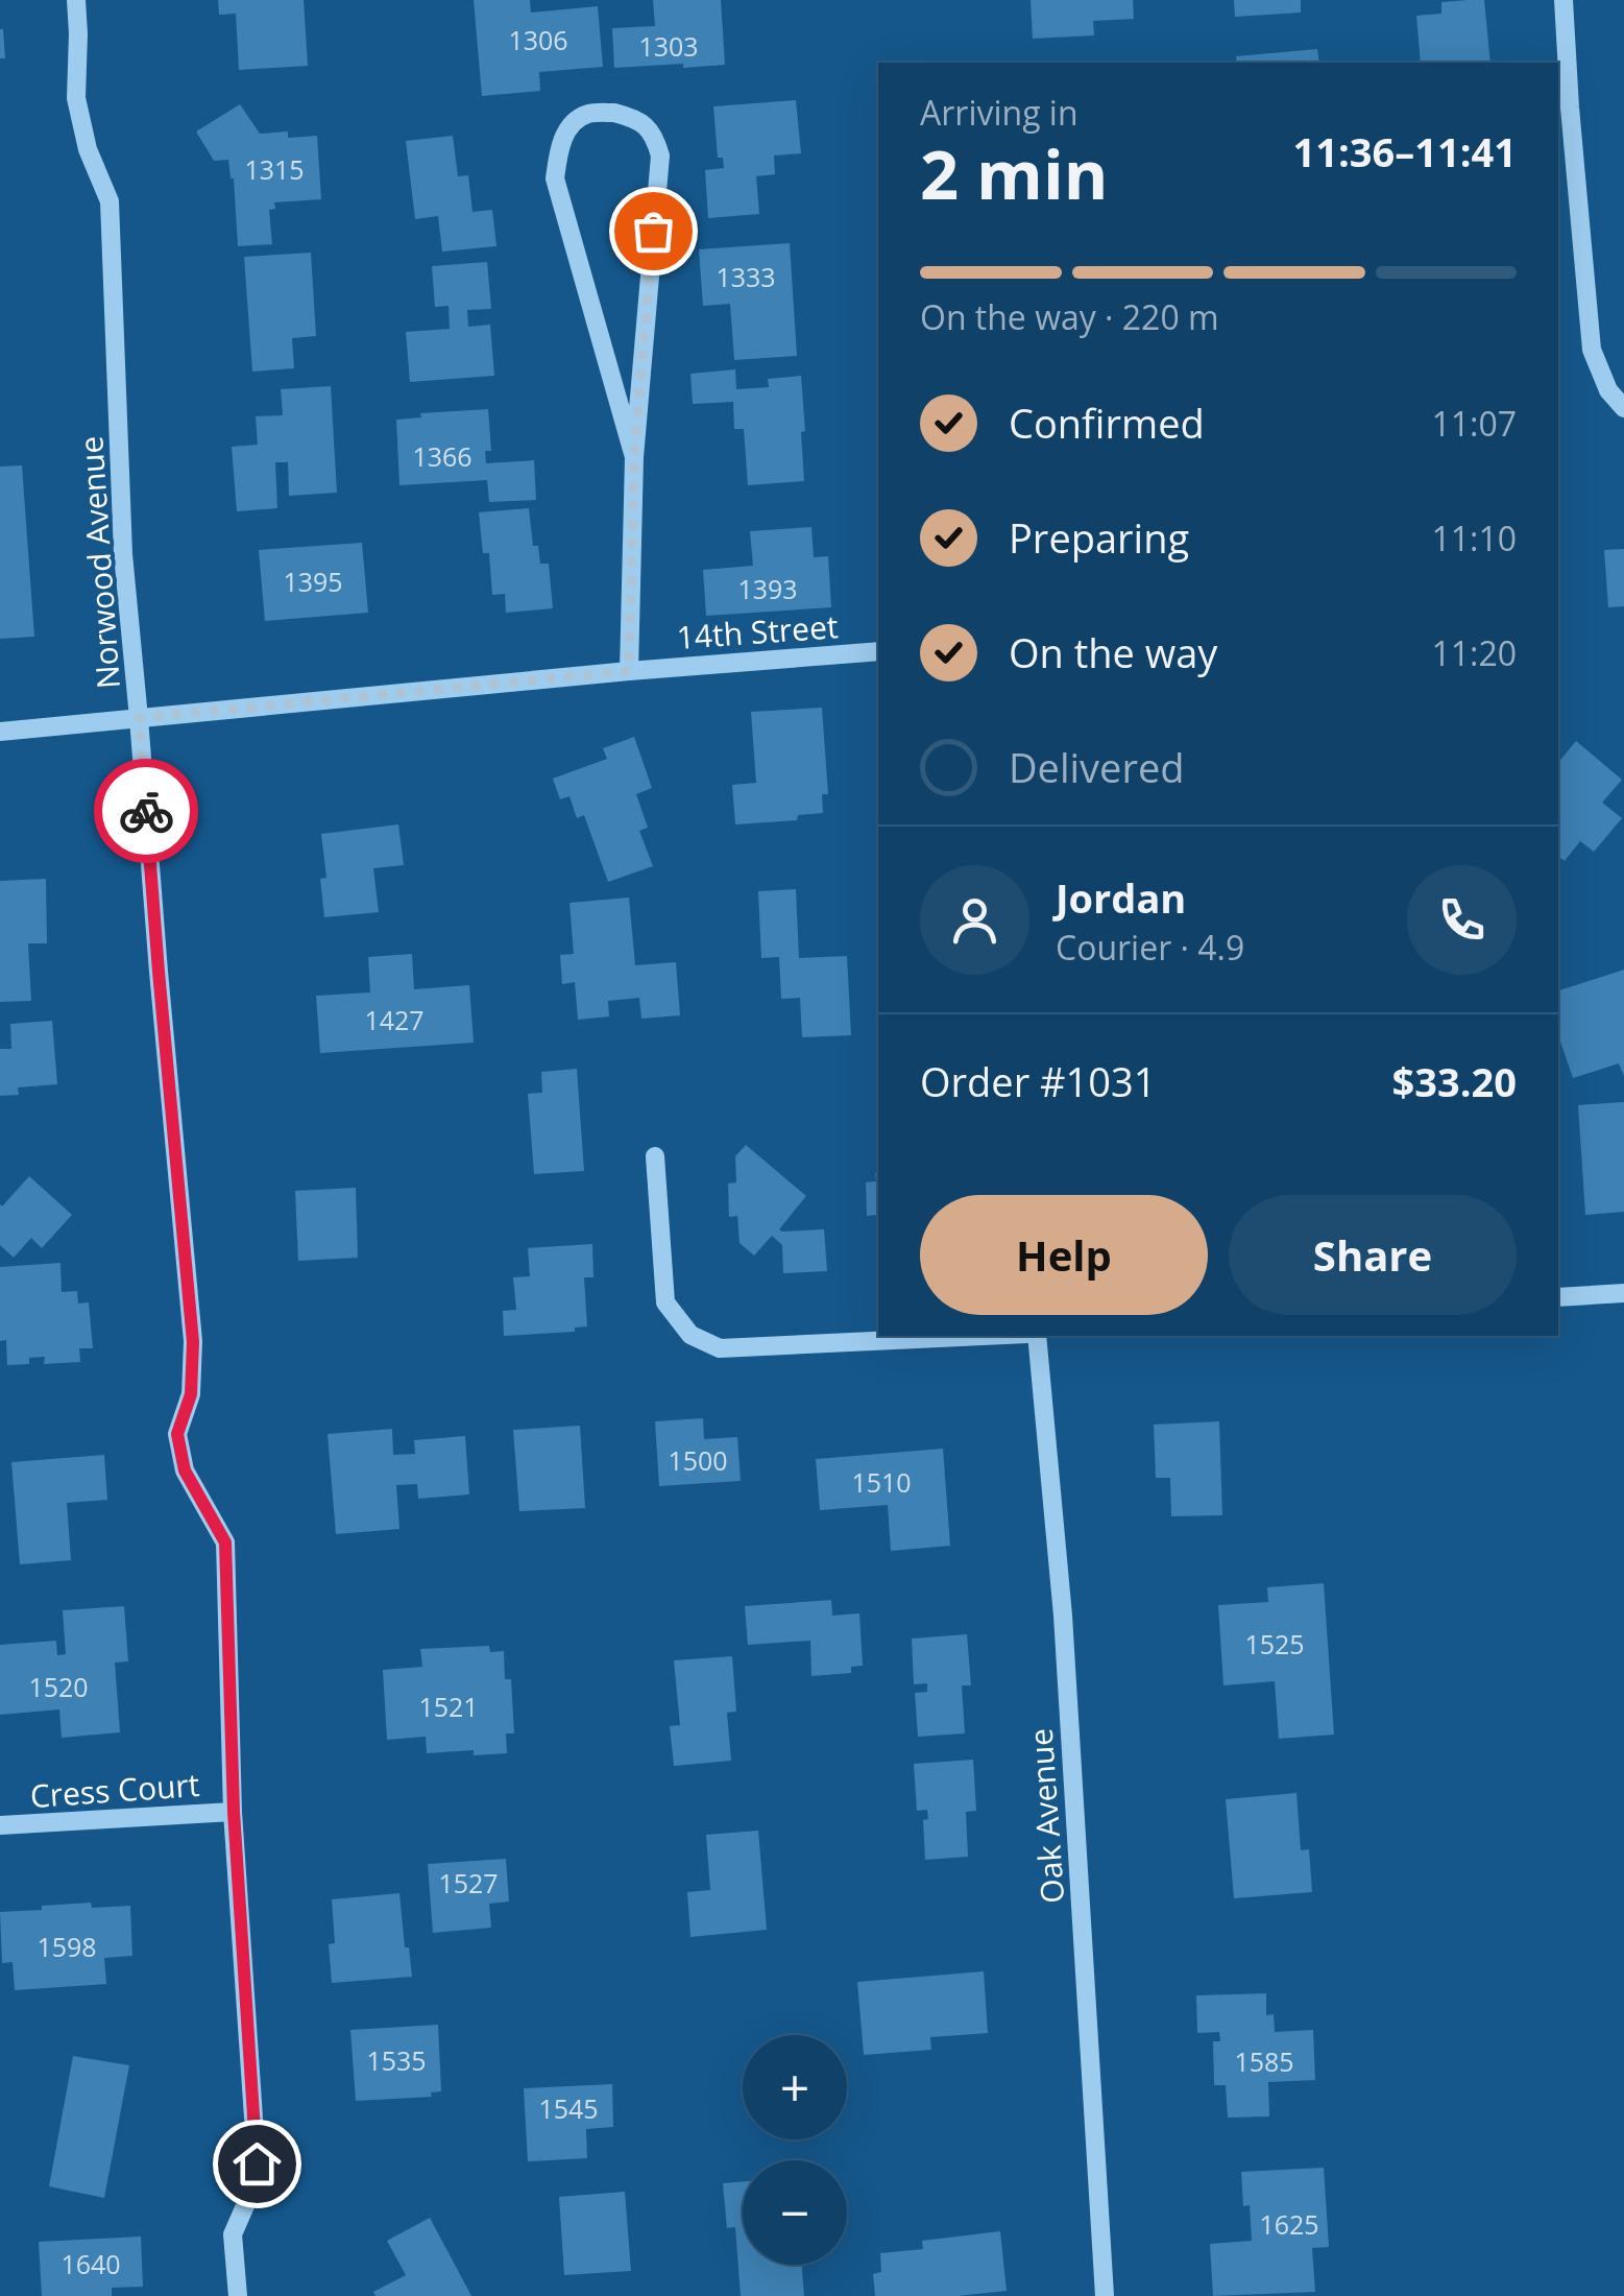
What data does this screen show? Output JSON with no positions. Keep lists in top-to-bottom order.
{
  "streets": {
    "street": [
      "Norwood Avenue",
      "14th Street",
      "Cress Court",
      "Oak Avenue"
    ]
  },
  "crossings": [
    ["Norwood Avenue", "14th Street"],
    ["Norwood Avenue", "Cress Court"]
  ],
  "house_numbers": [
    "1306",
    "1303",
    "1315",
    "1333",
    "1366",
    "1395",
    "1393",
    "1427",
    "1500",
    "1510",
    "1525",
    "1520",
    "1521",
    "1527",
    "1598",
    "1535",
    "1585",
    "1545",
    "1625",
    "1640"
  ],
  "page": {
    "heading": ["2 min", "Arriving in", "11:36–11:41"],
    "panel": [
      "Jordan",
      "Courier · 4.9",
      "Order #1031",
      "$33.20"
    ],
    "bar": "On the way · 220 m",
    "list": [
      ["Confirmed", "11:07"],
      ["Preparing", "11:10"],
      ["On the way", "11:20"],
      "Delivered"
    ],
    "buttons": ["Help", "Share"],
    "map_buttons": ["+", "−"]
  }
}
